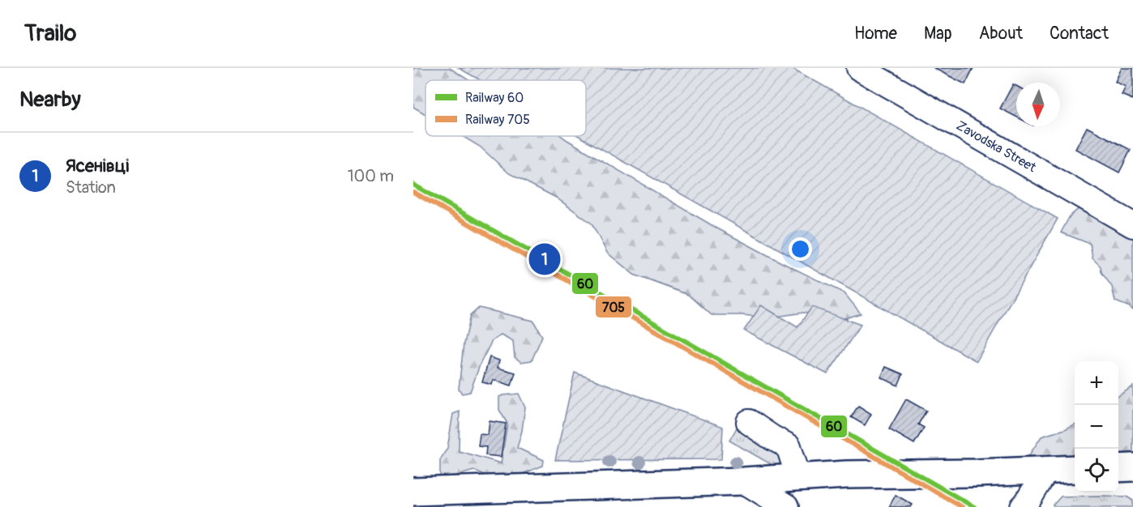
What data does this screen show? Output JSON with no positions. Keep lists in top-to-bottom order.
{
  "streets": {
    "street": ["Zavodska Street"]
  },
  "lines": ["rail line 60", "rail line 705"],
  "legend": ["Railway 60", "Railway 705"],
  "north": "bottom",
  "page": {
    "header": "Trailo",
    "nav": [
      "Home",
      "Map",
      "About",
      "Contact"
    ],
    "heading": "Nearby",
    "list": [
      {
        "mark": "1",
        "name": "Ясенівці",
        "note": "Station",
        "value": "100 m"
      }
    ],
    "pins": "1",
    "map_buttons": ["+", "−"]
  }
}
